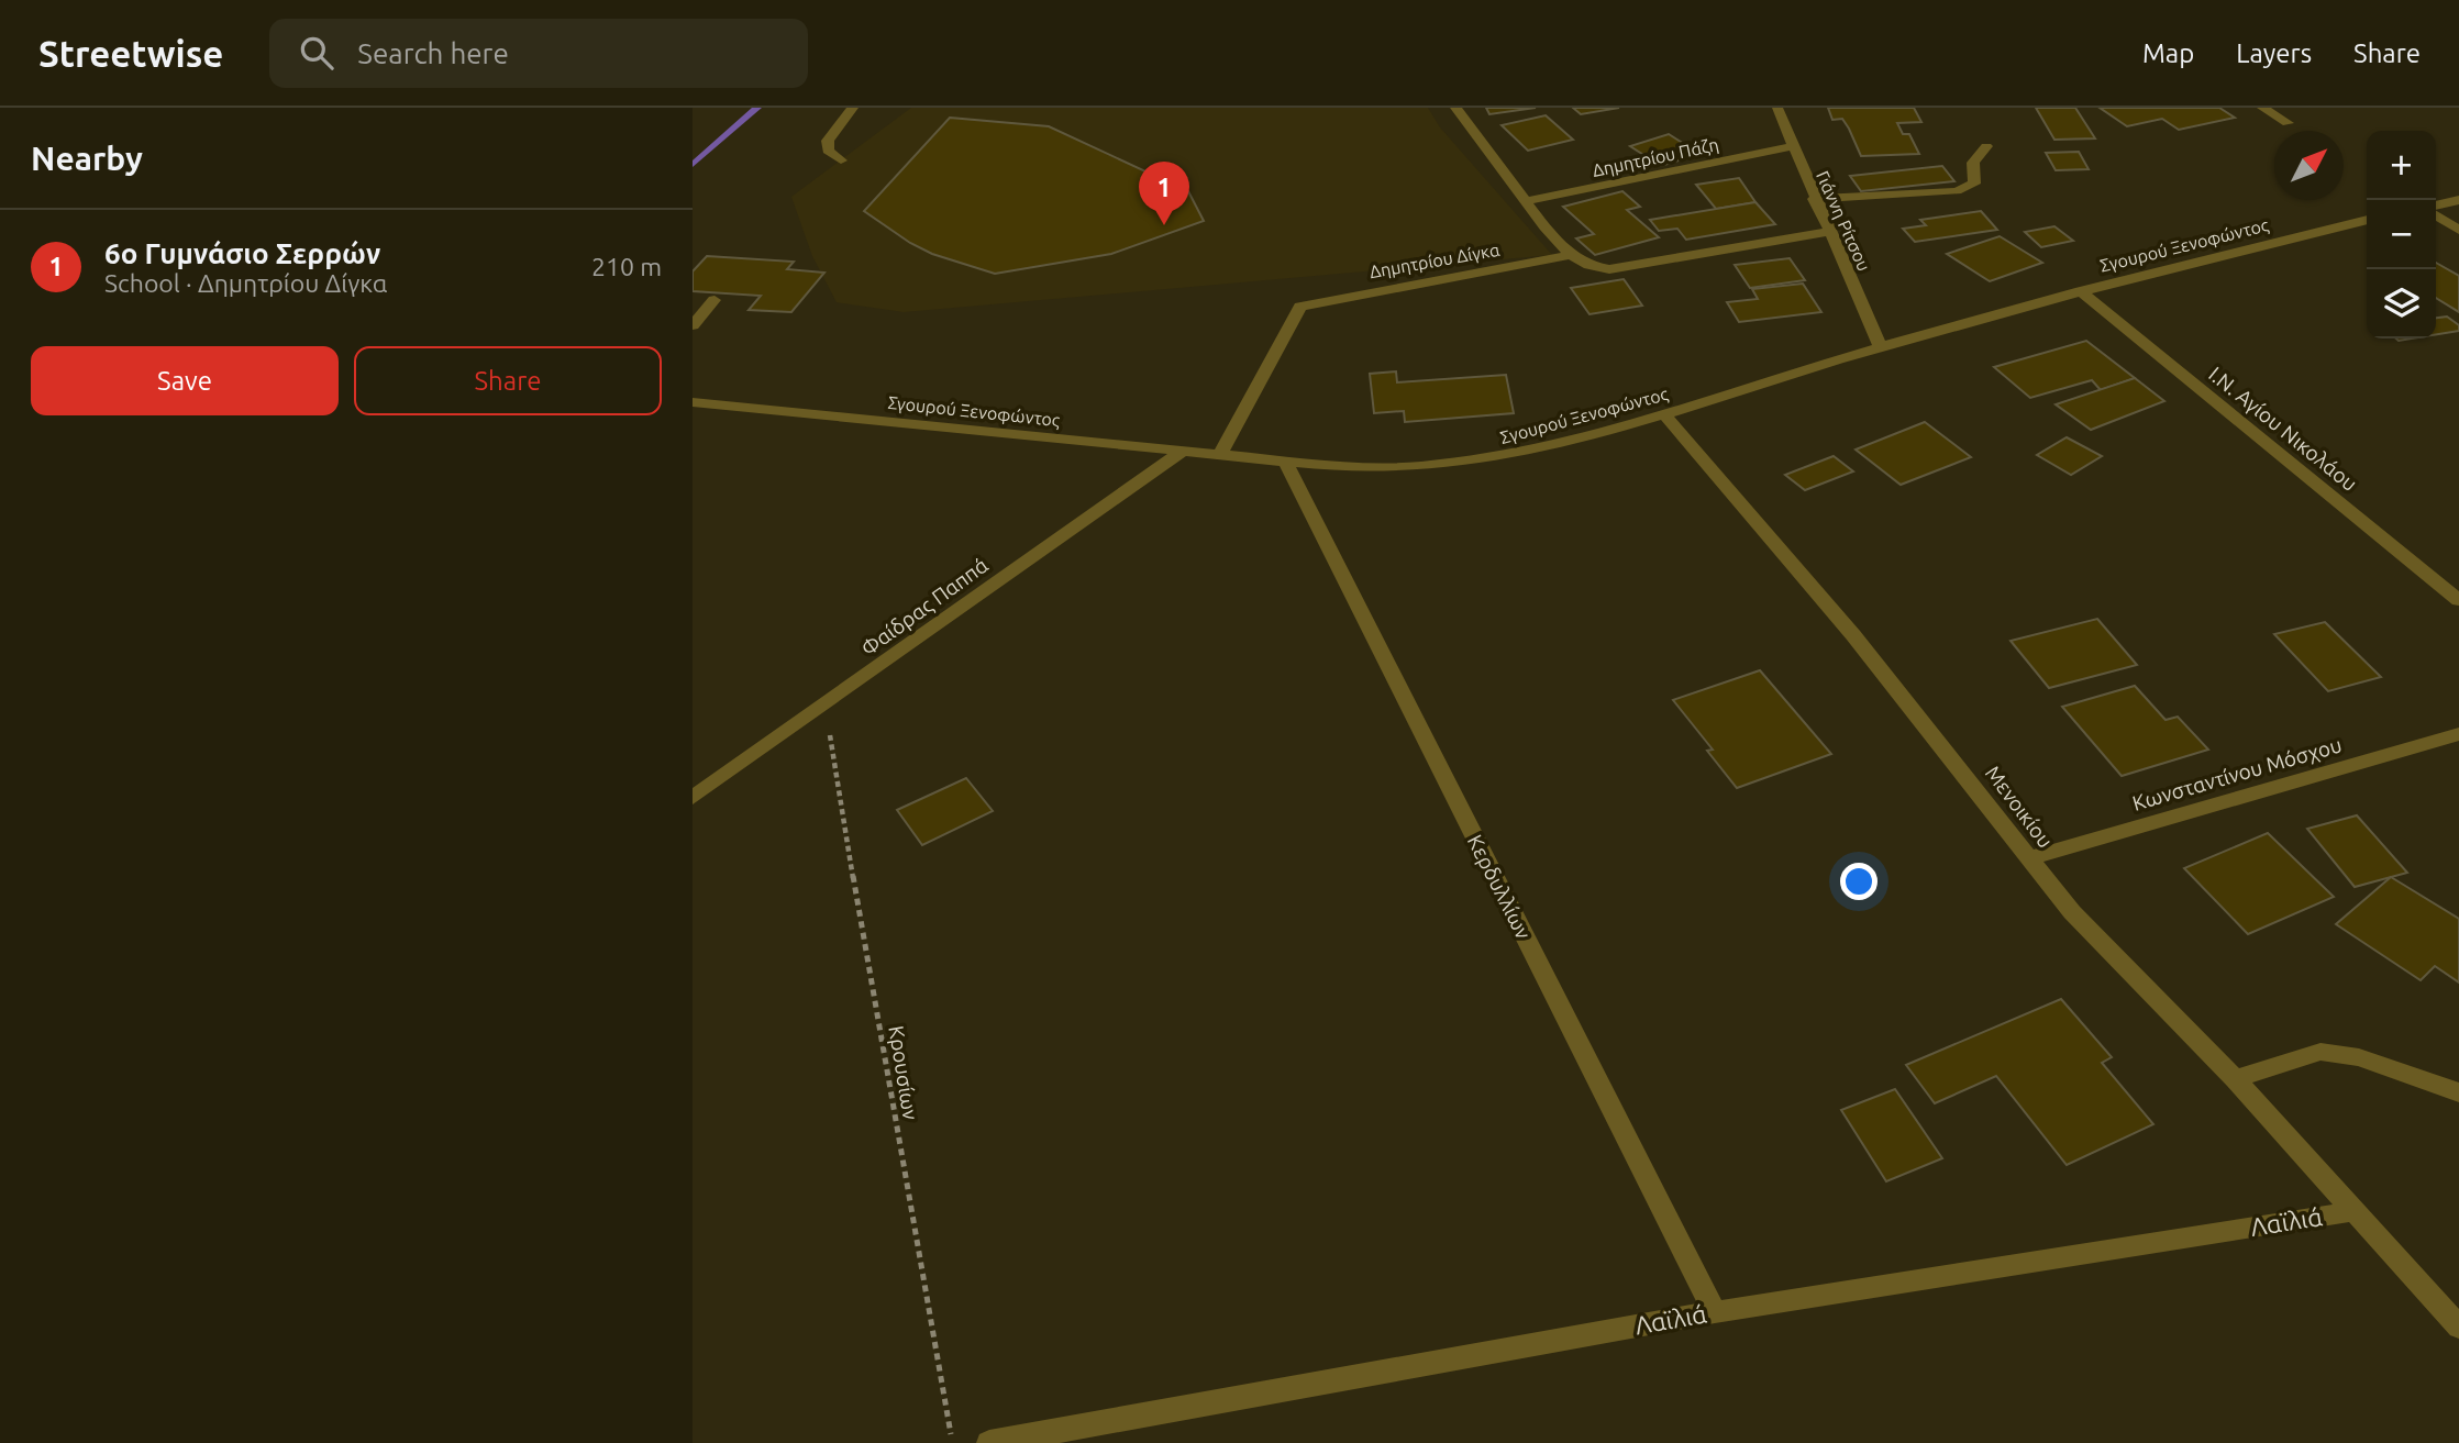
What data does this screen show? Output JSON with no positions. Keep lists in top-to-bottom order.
{
  "streets": {
    "street": [
      "Δημητρίου Πάζη",
      "Γιάννη Ρίτσου",
      "Σγουρού Ξενοφώντος",
      "Δημητρίου Δίγκα",
      "Ι.Ν. Αγίου Νικολάου",
      "Φαίδρας Παππά",
      "Κωνσταντίνου Μόσχου",
      "Μενοικίου",
      "Κερδυλλίων",
      "Λαϊλιά"
    ],
    "path": ["Κρουσίων"]
  },
  "crossings": [
    ["Δημητρίου Πάζη", "Γιάννη Ρίτσου"],
    ["Γιάννη Ρίτσου", "Σγουρού Ξενοφώντος"],
    ["Σγουρού Ξενοφώντος", "Δημητρίου Δίγκα"],
    ["Σγουρού Ξενοφώντος", "Ι.Ν. Αγίου Νικολάου"],
    ["Σγουρού Ξενοφώντος", "Φαίδρας Παππά"],
    ["Σγουρού Ξενοφώντος", "Μενοικίου"],
    ["Σγουρού Ξενοφώντος", "Κερδυλλίων"],
    ["Φαίδρας Παππά", "Κρουσίων"],
    ["Κωνσταντίνου Μόσχου", "Μενοικίου"],
    ["Μενοικίου", "Λαϊλιά"],
    ["Κερδυλλίων", "Λαϊλιά"]
  ],
  "north": "top right",
  "page": {
    "header": "Streetwise",
    "search": "Search here",
    "nav": ["Map", "Layers", "Share"],
    "heading": "Nearby",
    "map_buttons": ["+", "−"],
    "pins": "1",
    "list": [
      {
        "mark": "1",
        "name": "6ο Γυμνάσιο Σερρών",
        "note": "School · Δημητρίου Δίγκα",
        "value": "210 m"
      }
    ],
    "buttons": ["Save", "Share"]
  }
}
